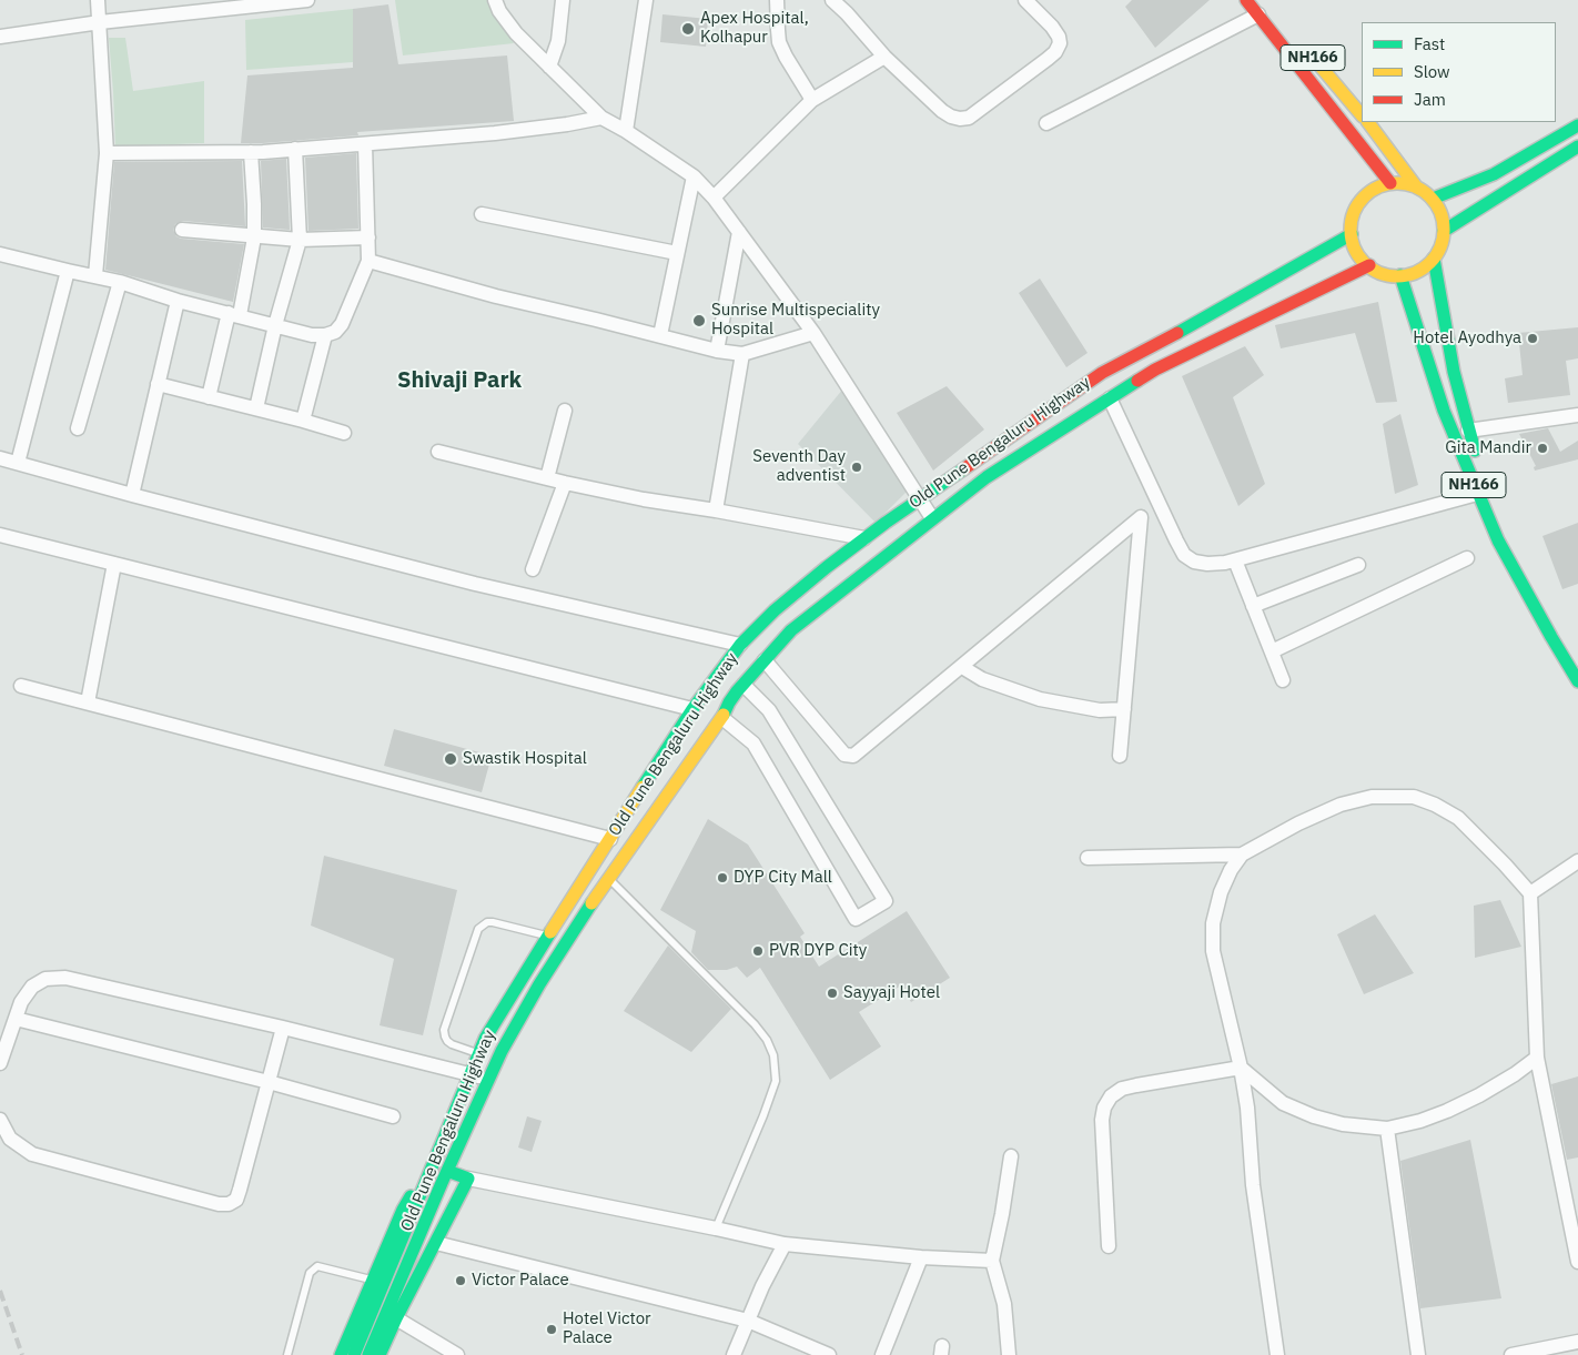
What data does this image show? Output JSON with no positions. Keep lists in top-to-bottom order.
{
  "streets": {
    "main road": ["NH166", "Old Pune Bengaluru Highway"]
  },
  "crossings": [
    ["NH166", "Old Pune Bengaluru Highway"]
  ],
  "districts": ["Shivaji Park"],
  "places": [
    "Apex Hospital, Kolhapur",
    "Sunrise Multispeciality Hospital",
    "Hotel Ayodhya",
    "Gita Mandir",
    "Seventh Day adventist",
    "Swastik Hospital",
    "DYP City Mall",
    "PVR DYP City",
    "Sayyaji Hotel",
    "Victor Palace",
    "Hotel Victor Palace"
  ],
  "legend": ["Fast", "Slow", "Jam"]
}
